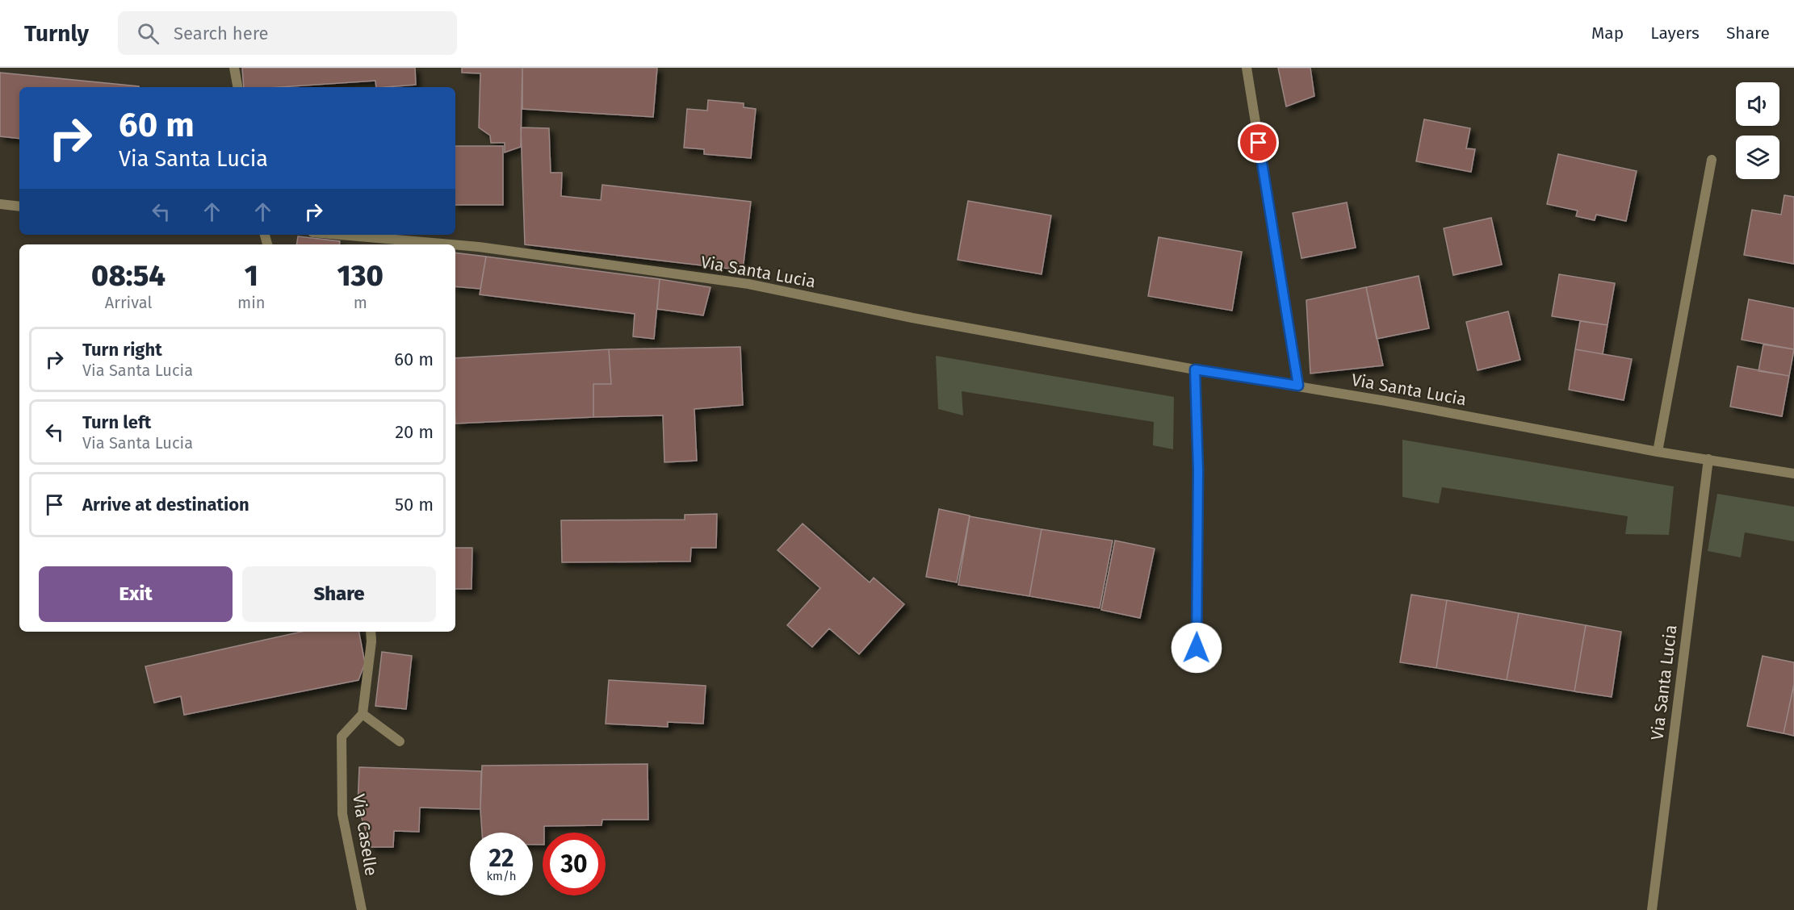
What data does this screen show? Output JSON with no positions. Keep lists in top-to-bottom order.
{
  "streets": {
    "street": ["Via Santa Lucia", "Via Caselle"]
  },
  "page": {
    "header": "Turnly",
    "search": "Search here",
    "nav": ["Map", "Layers", "Share"],
    "turn": ["60 m", "Via Santa Lucia"],
    "eta": [
      "08:54",
      "Arrival",
      "1",
      "min",
      "130",
      "m"
    ],
    "list": [
      {
        "name": "Turn right",
        "note": "Via Santa Lucia",
        "value": "60 m"
      },
      {
        "name": "Turn left",
        "note": "Via Santa Lucia",
        "value": "20 m"
      },
      {
        "name": "Arrive at destination",
        "value": "50 m"
      }
    ],
    "buttons": ["Exit", "Share"],
    "speed": "22 km/h",
    "limit": "30"
  }
}
